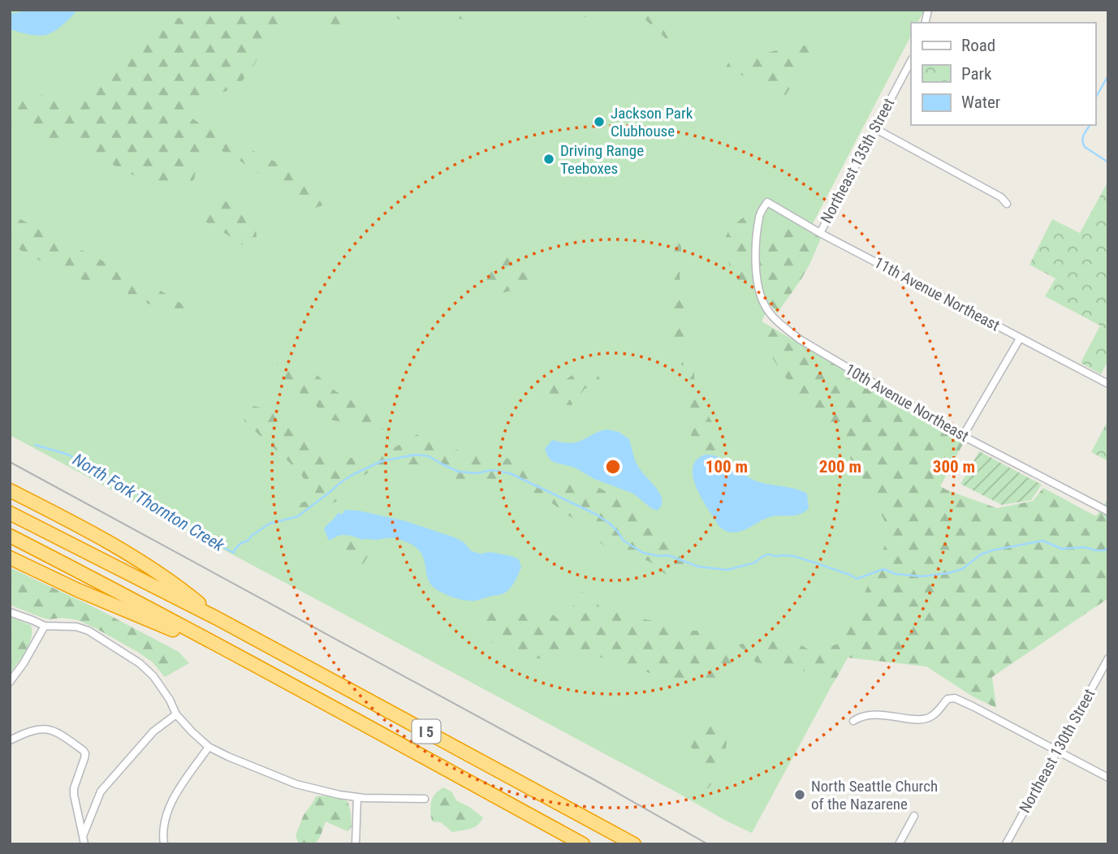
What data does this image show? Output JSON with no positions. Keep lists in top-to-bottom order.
{
  "streets": {
    "highway": ["I 5"],
    "street": [
      "Northeast 135th Street",
      "11th Avenue Northeast",
      "10th Avenue Northeast",
      "Northeast 130th Street"
    ]
  },
  "crossings": [
    ["Northeast 135th Street", "11th Avenue Northeast"],
    ["11th Avenue Northeast", "10th Avenue Northeast"]
  ],
  "water": ["North Fork Thornton Creek"],
  "places": ["Jackson Park Clubhouse", "Driving Range Teeboxes", "North Seattle Church of the Nazarene"],
  "legend": ["Road", "Park", "Water"],
  "rings": ["100 m", "200 m", "300 m"]
}
